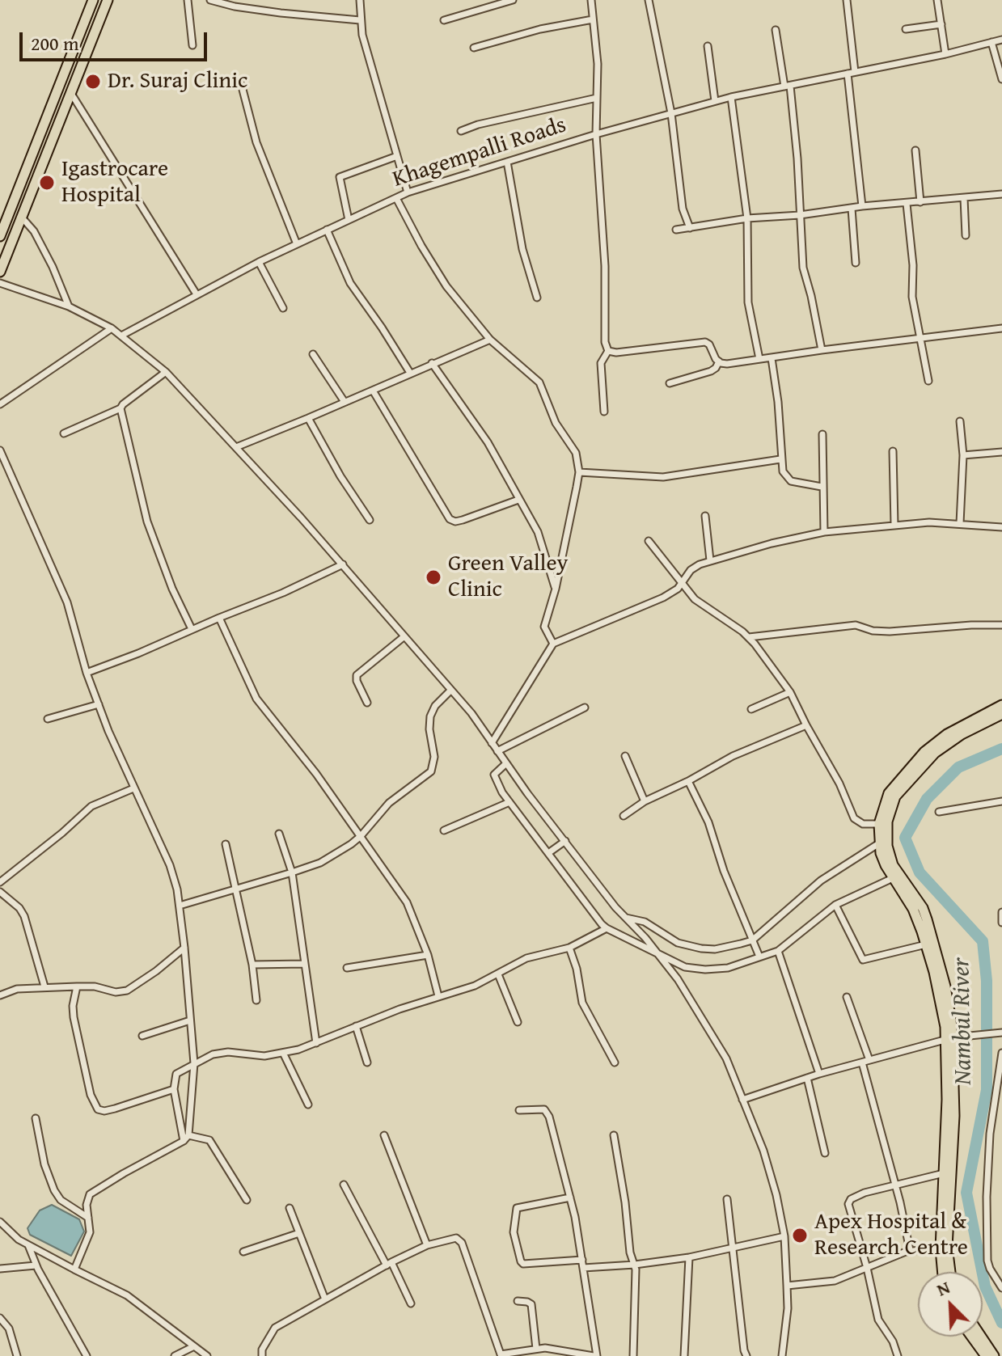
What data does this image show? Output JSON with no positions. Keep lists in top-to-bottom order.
{
  "streets": {
    "street": ["Khagempalli Roads"]
  },
  "water": ["Nambul River"],
  "places": [
    "Dr. Suraj Clinic",
    "Igastrocare Hospital",
    "Green Valley Clinic",
    "Apex Hospital & Research Centre"
  ],
  "scale_bar": "200 m",
  "north": "top left"
}
